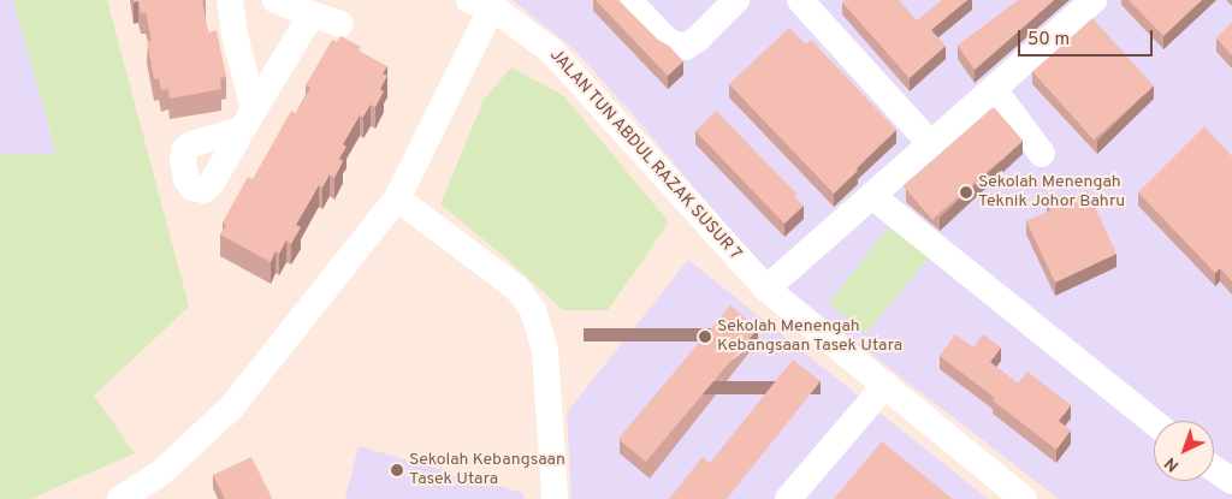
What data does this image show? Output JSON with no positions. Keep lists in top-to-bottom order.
{
  "streets": {
    "street": ["JALAN TUN ABDUL RAZAK SUSUR 7"]
  },
  "places": ["Sekolah Menengah Teknik Johor Bahru", "Sekolah Menengah Kebangsaan Tasek Utara", "Sekolah Kebangsaan Tasek Utara"],
  "scale_bar": "50 m",
  "north": "bottom left"
}
